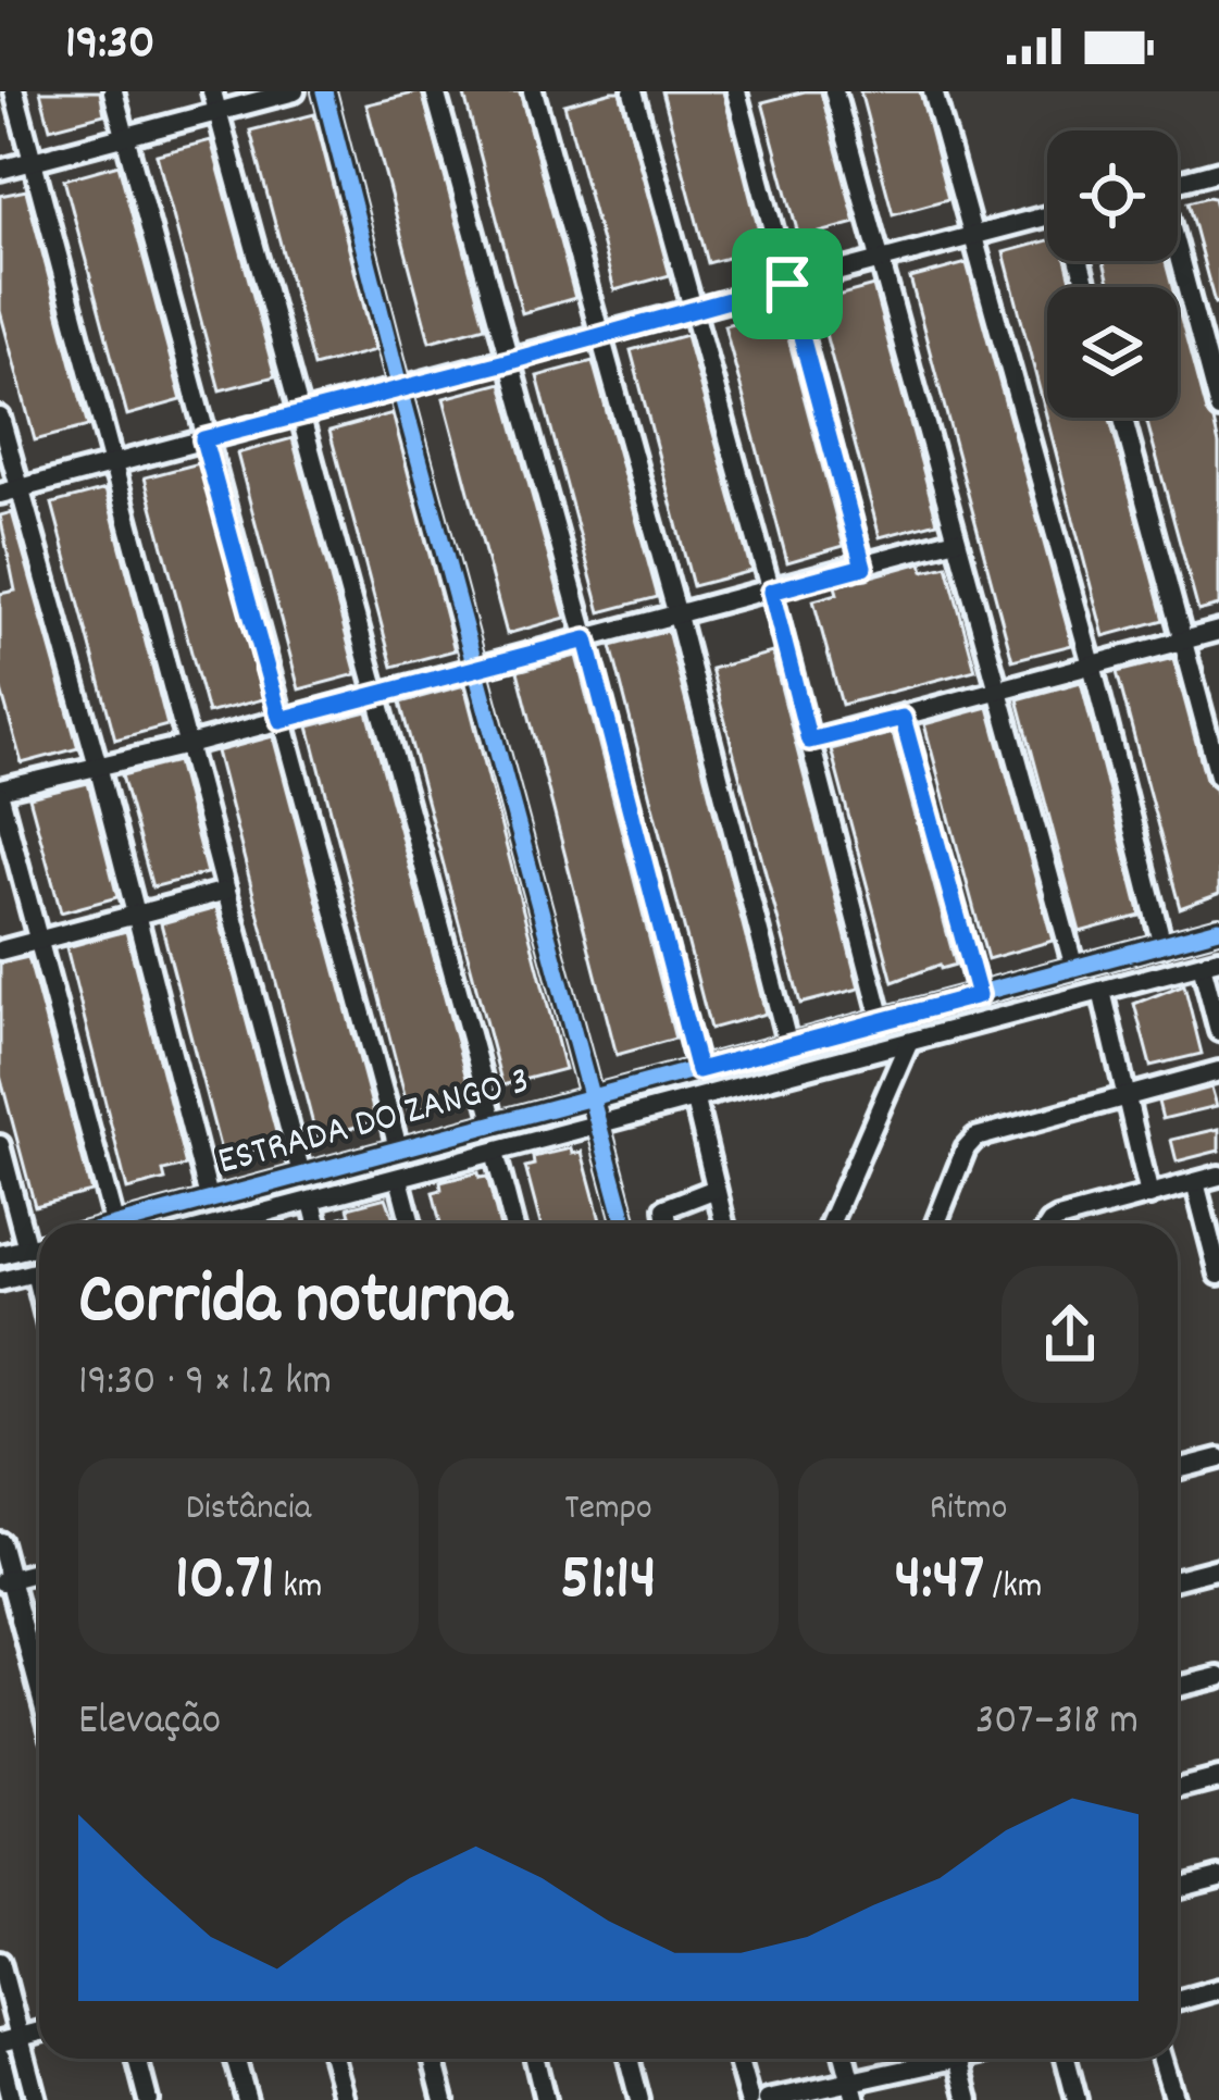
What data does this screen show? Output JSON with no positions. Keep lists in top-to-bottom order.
{
  "streets": {
    "street": ["ESTRADA DO ZANGO 3"]
  },
  "page": {
    "status": "19:30",
    "heading": ["Corrida noturna", "19:30 · 9 × 1.2 km"],
    "stats": [
      ["Distância", "10.71 km"],
      ["Tempo", "51:14"],
      ["Ritmo", "4:47 /km"]
    ],
    "chart": ["Elevação", "307–318 m"]
  }
}
